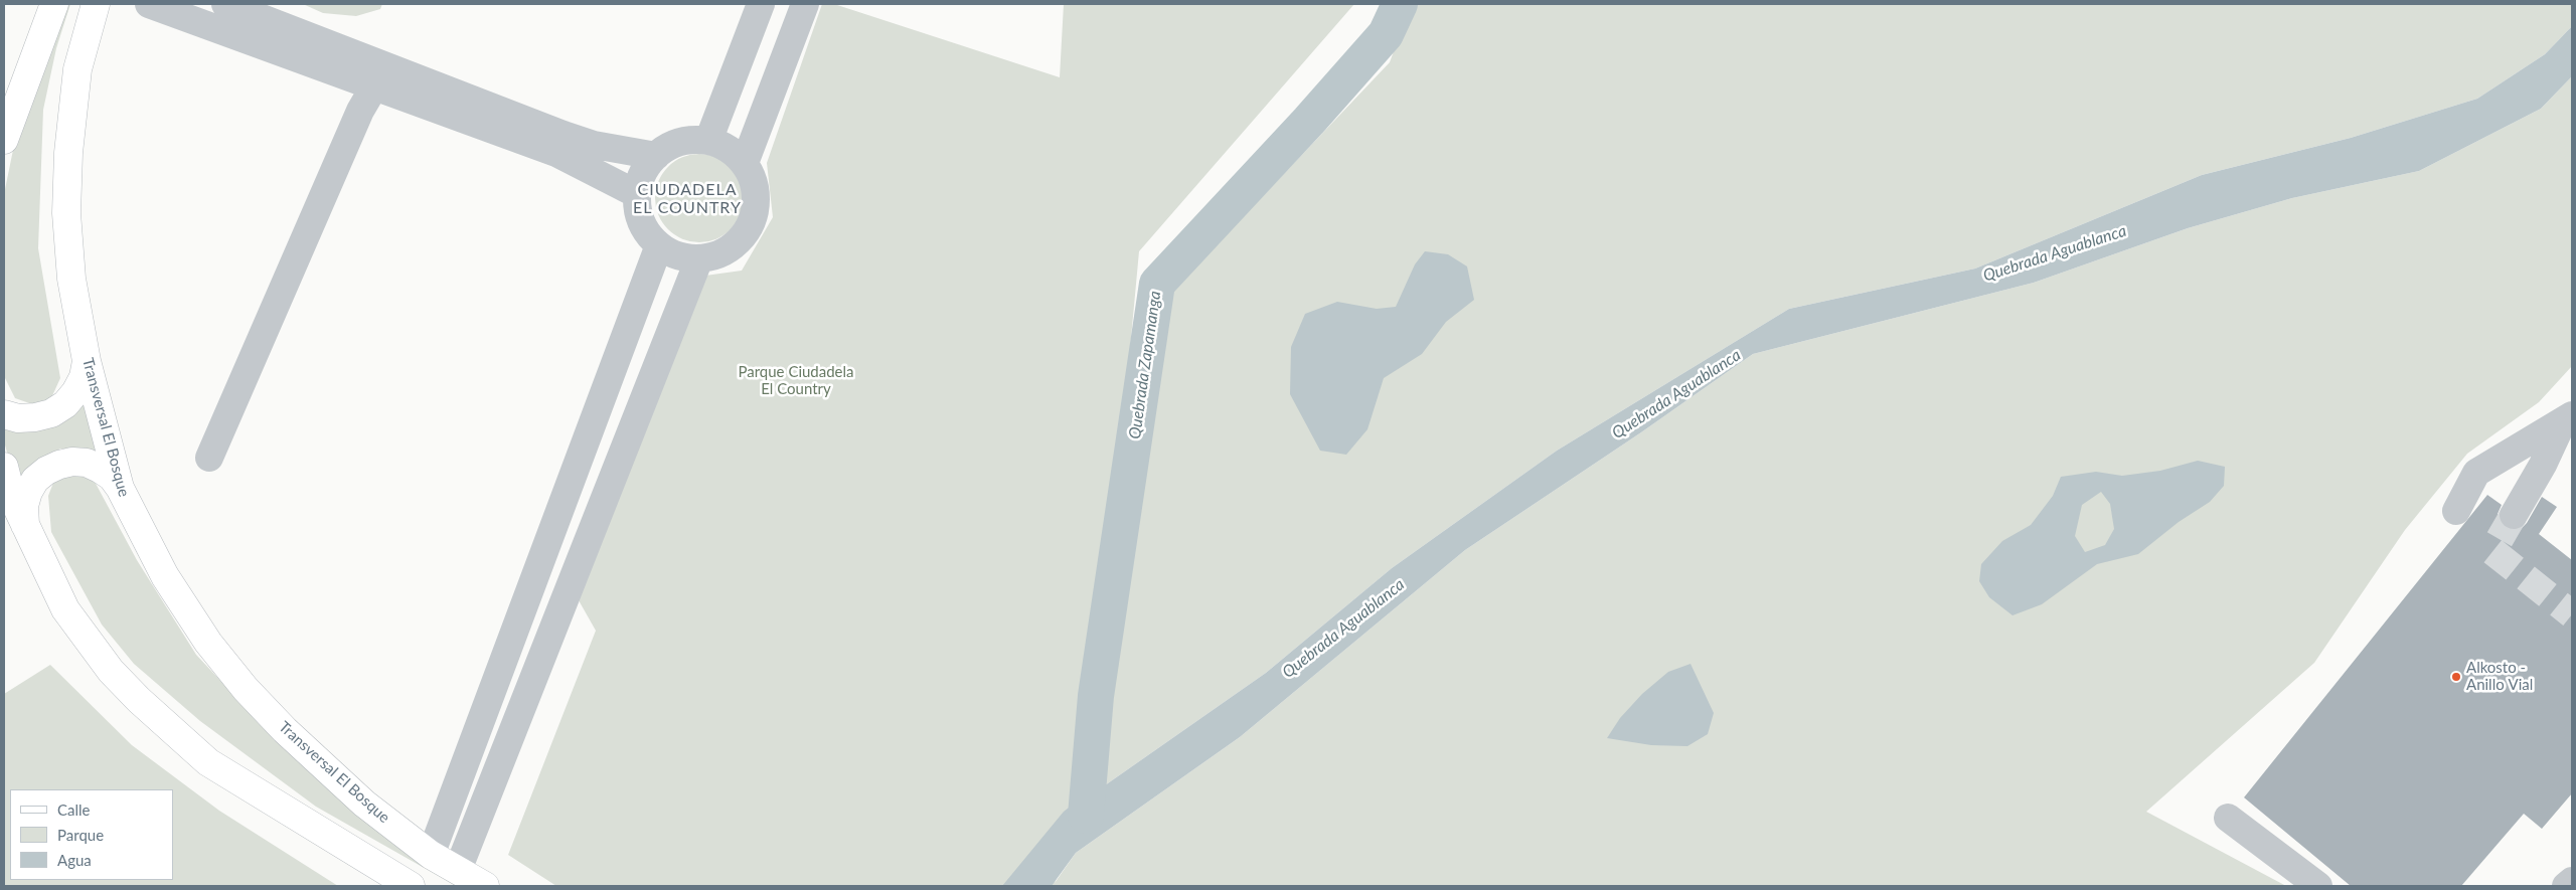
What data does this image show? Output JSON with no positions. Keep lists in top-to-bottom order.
{
  "streets": {
    "main road": ["Transversal El Bosque"]
  },
  "districts": ["CIUDADELA EL COUNTRY"],
  "water": ["Quebrada Aguablanca", "Quebrada Zapamanga"],
  "parks": ["Parque Ciudadela El Country"],
  "places": ["Alkosto - Anillo Vial"],
  "legend": ["Calle", "Parque", "Agua"]
}
